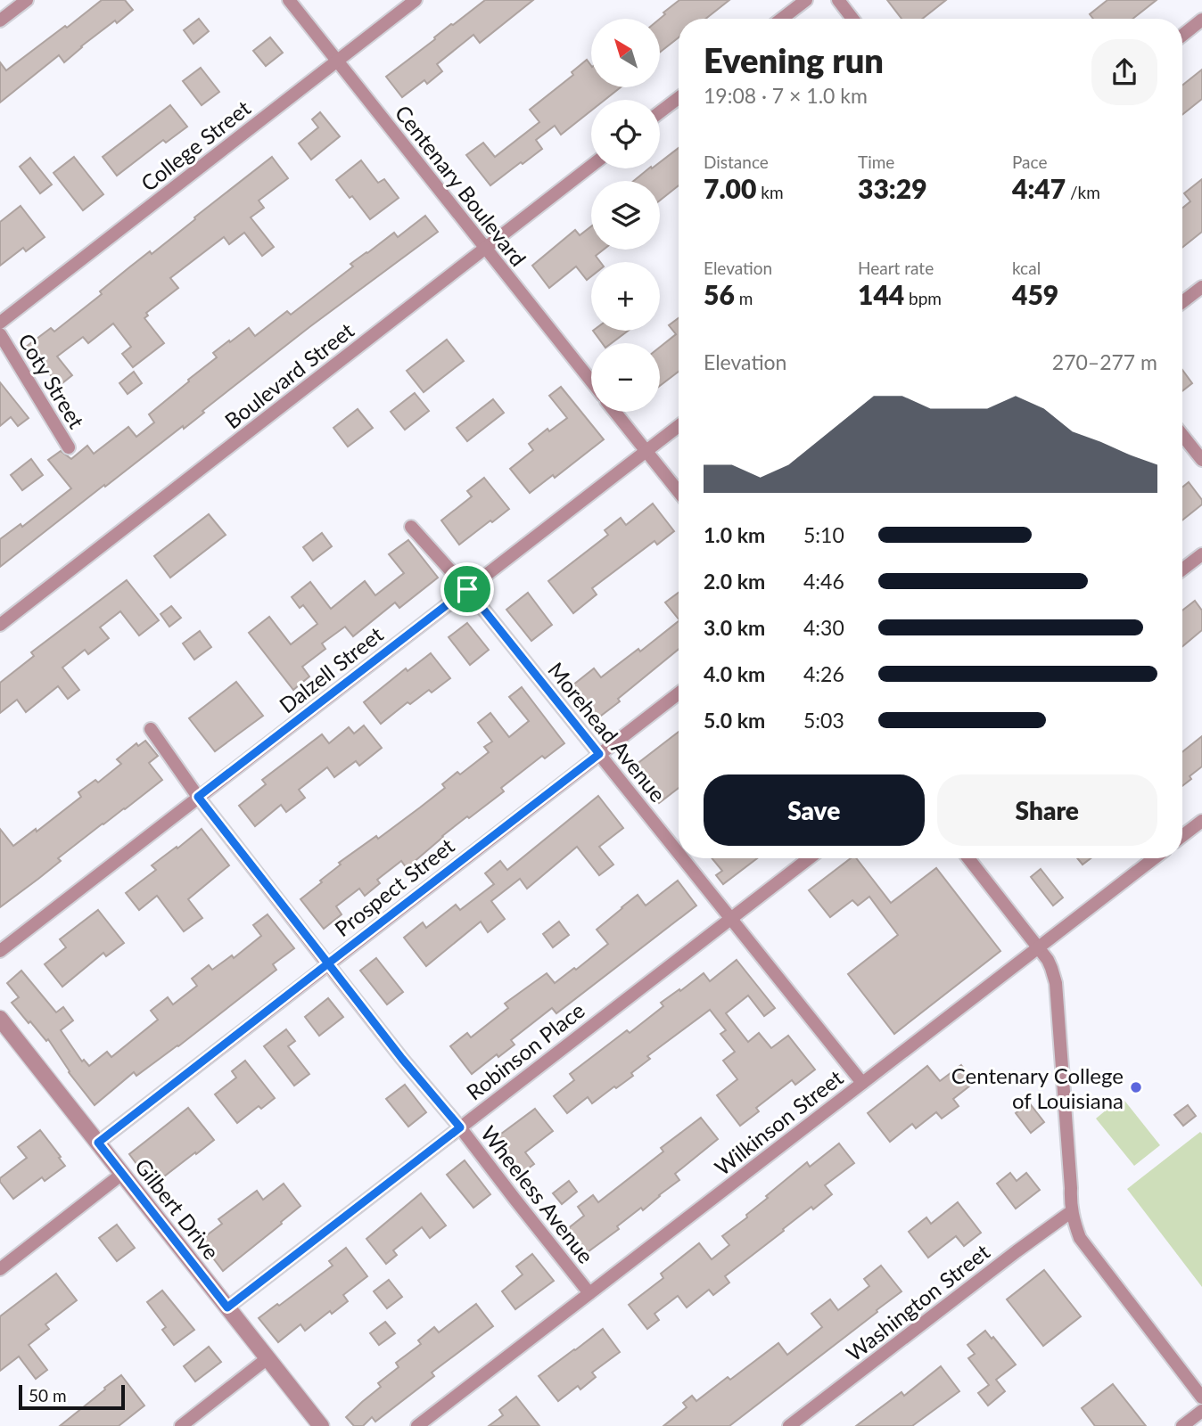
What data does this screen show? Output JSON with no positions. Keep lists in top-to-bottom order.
{
  "streets": {
    "street": [
      "College Street",
      "Centenary Boulevard",
      "Boulevard Street",
      "Coty Street",
      "Dalzell Street",
      "Morehead Avenue",
      "Prospect Street",
      "Robinson Place",
      "Wilkinson Street",
      "Wheeless Avenue",
      "Gilbert Drive",
      "Washington Street"
    ]
  },
  "crossings": [
    ["College Street", "Centenary Boulevard"],
    ["Centenary Boulevard", "Boulevard Street"],
    ["Dalzell Street", "Morehead Avenue"],
    ["Dalzell Street", "Wheeless Avenue"],
    ["Morehead Avenue", "Prospect Street"],
    ["Morehead Avenue", "Robinson Place"],
    ["Morehead Avenue", "Wilkinson Street"],
    ["Prospect Street", "Wheeless Avenue"],
    ["Prospect Street", "Gilbert Drive"],
    ["Robinson Place", "Wheeless Avenue"],
    ["Robinson Place", "Gilbert Drive"],
    ["Wilkinson Street", "Wheeless Avenue"]
  ],
  "places": ["Centenary College of Louisiana"],
  "scale_bar": "50 m",
  "north": "top left",
  "page": {
    "map_buttons": ["+", "−"],
    "heading": ["Evening run", "19:08 · 7 × 1.0 km"],
    "stats": [
      ["Distance", "7.00 km"],
      ["Time", "33:29"],
      ["Pace", "4:47 /km"],
      ["Elevation", "56 m"],
      ["Heart rate", "144 bpm"],
      ["kcal", "459"]
    ],
    "chart": ["Elevation", "270–277 m"],
    "list": [
      {
        "name": "1.0 km",
        "note": "5:10"
      },
      {
        "name": "2.0 km",
        "note": "4:46"
      },
      {
        "name": "3.0 km",
        "note": "4:30"
      },
      {
        "name": "4.0 km",
        "note": "4:26"
      },
      {
        "name": "5.0 km",
        "note": "5:03"
      }
    ],
    "buttons": ["Save", "Share"],
    "scale": "50 m"
  }
}
